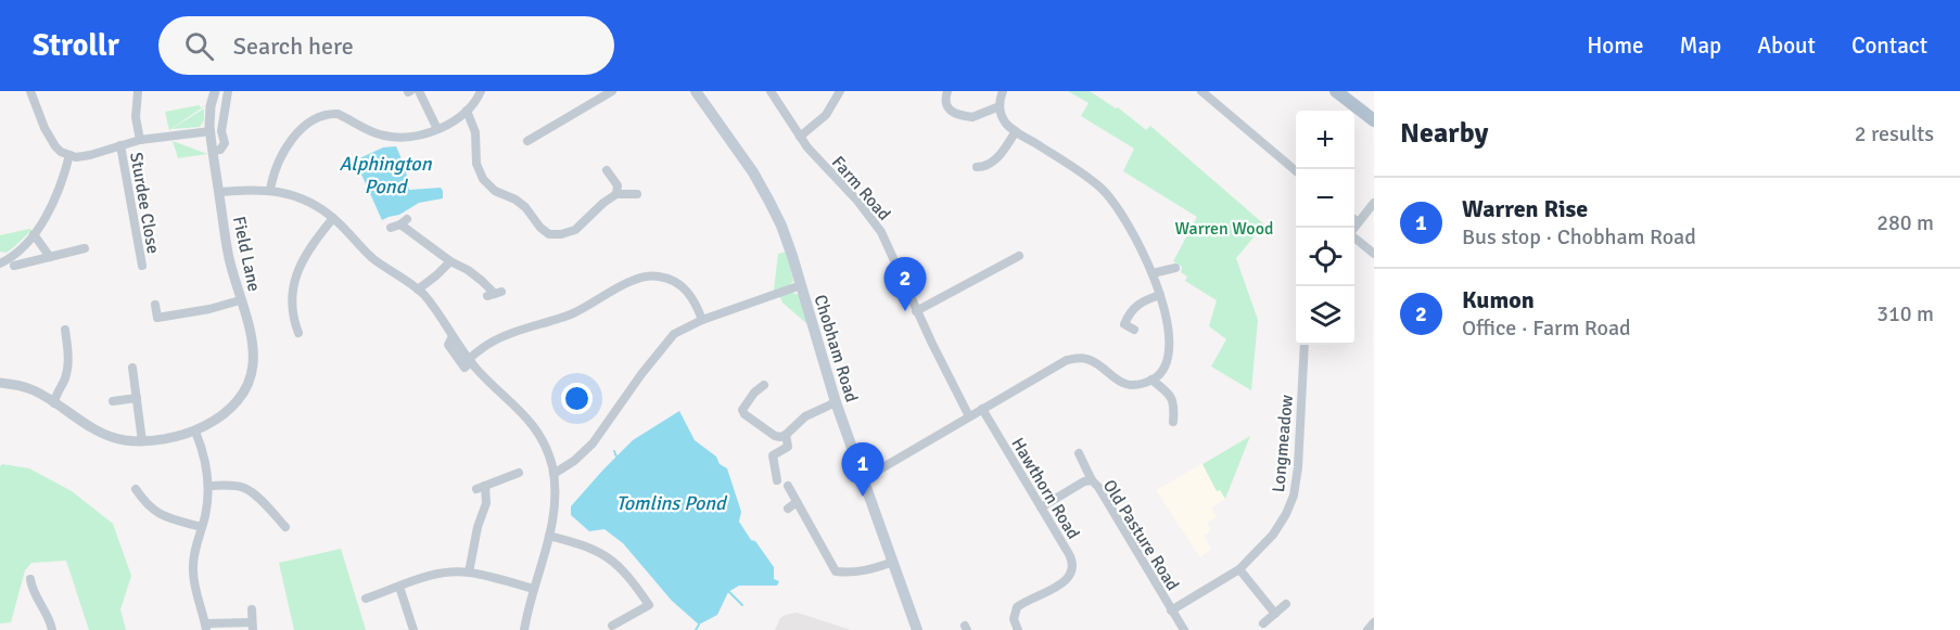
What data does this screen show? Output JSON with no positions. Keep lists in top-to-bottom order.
{
  "streets": {
    "main road": ["Chobham Road"],
    "street": [
      "Farm Road",
      "Sturdee Close",
      "Field Lane",
      "Longmeadow",
      "Hawthorn Road",
      "Old Pasture Road"
    ]
  },
  "crossings": [
    ["Longmeadow", "Old Pasture Road"]
  ],
  "water": ["Alphington Pond", "Tomlins Pond"],
  "parks": ["Warren Wood"],
  "page": {
    "header": "Strollr",
    "search": "Search here",
    "nav": [
      "Home",
      "Map",
      "About",
      "Contact"
    ],
    "heading": ["Nearby", "2 results"],
    "map_buttons": ["+", "−"],
    "list": [
      {
        "mark": "1",
        "name": "Warren Rise",
        "note": "Bus stop · Chobham Road",
        "value": "280 m"
      },
      {
        "mark": "2",
        "name": "Kumon",
        "note": "Office · Farm Road",
        "value": "310 m"
      }
    ],
    "pins": ["2", "1"]
  }
}
